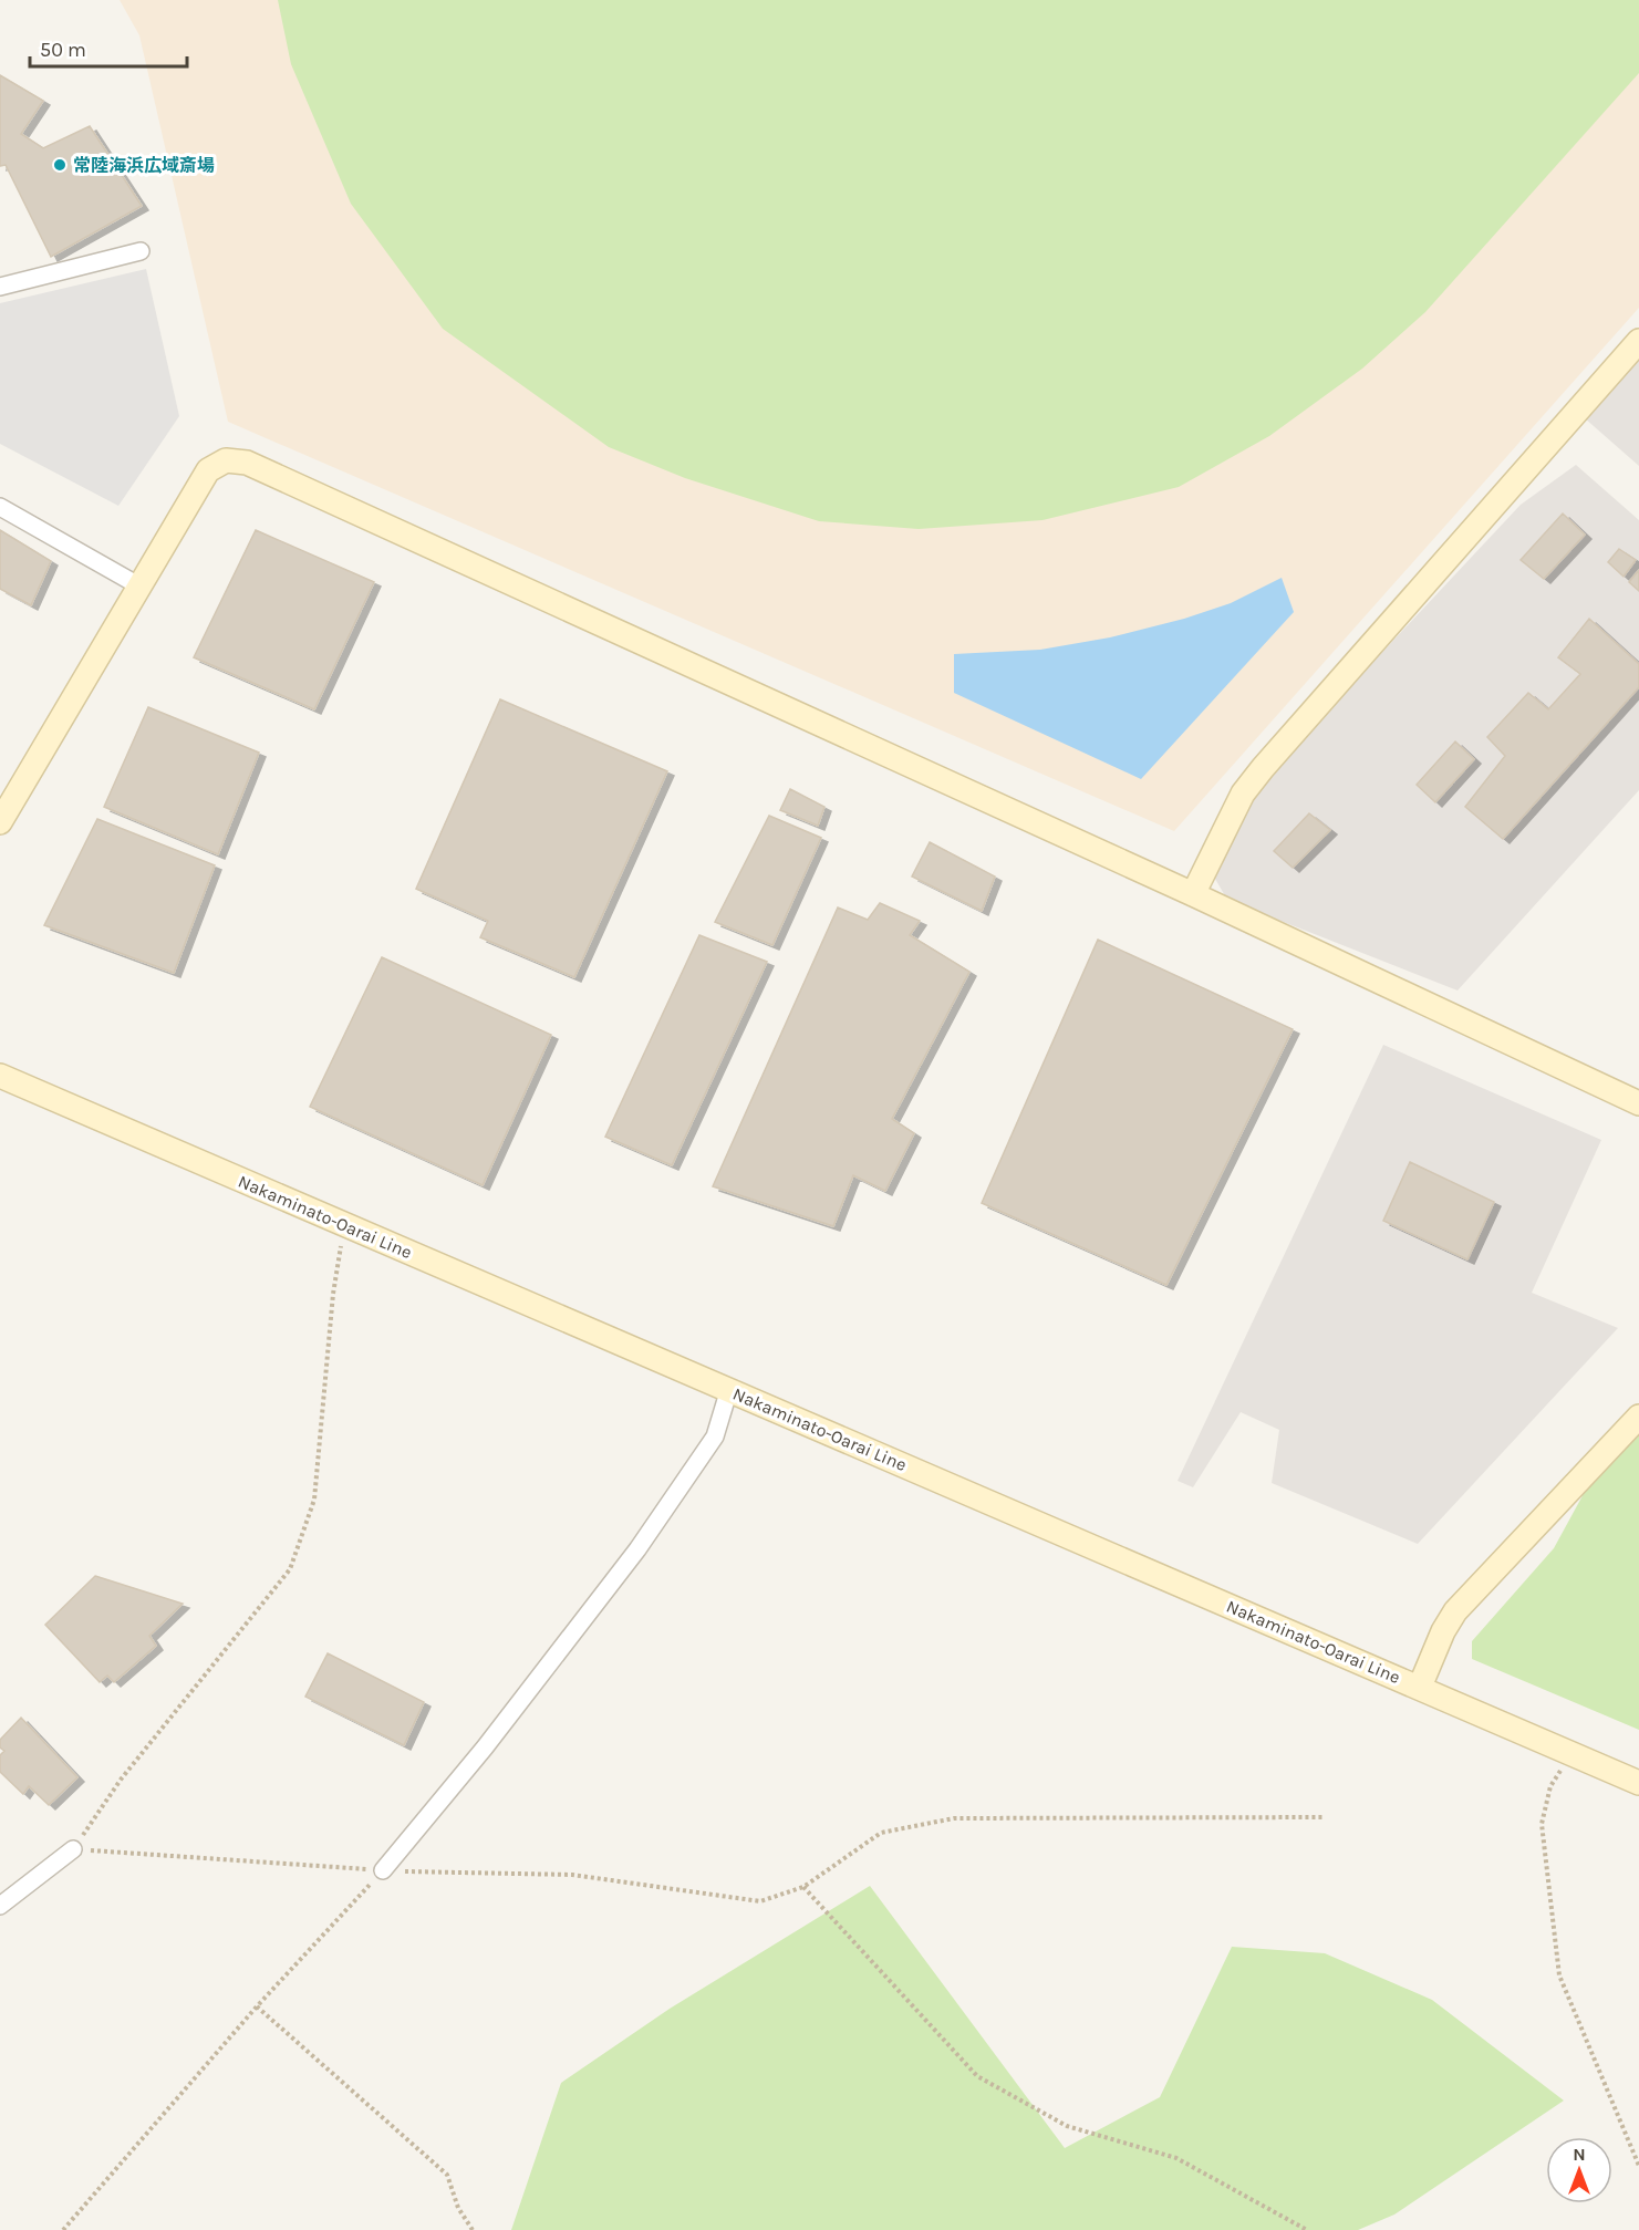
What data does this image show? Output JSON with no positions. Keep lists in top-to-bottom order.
{
  "streets": {
    "street": ["Nakaminato-Oarai Line"]
  },
  "places": ["常陸海浜広域斎場"],
  "scale_bar": "50 m",
  "north": "top"
}
